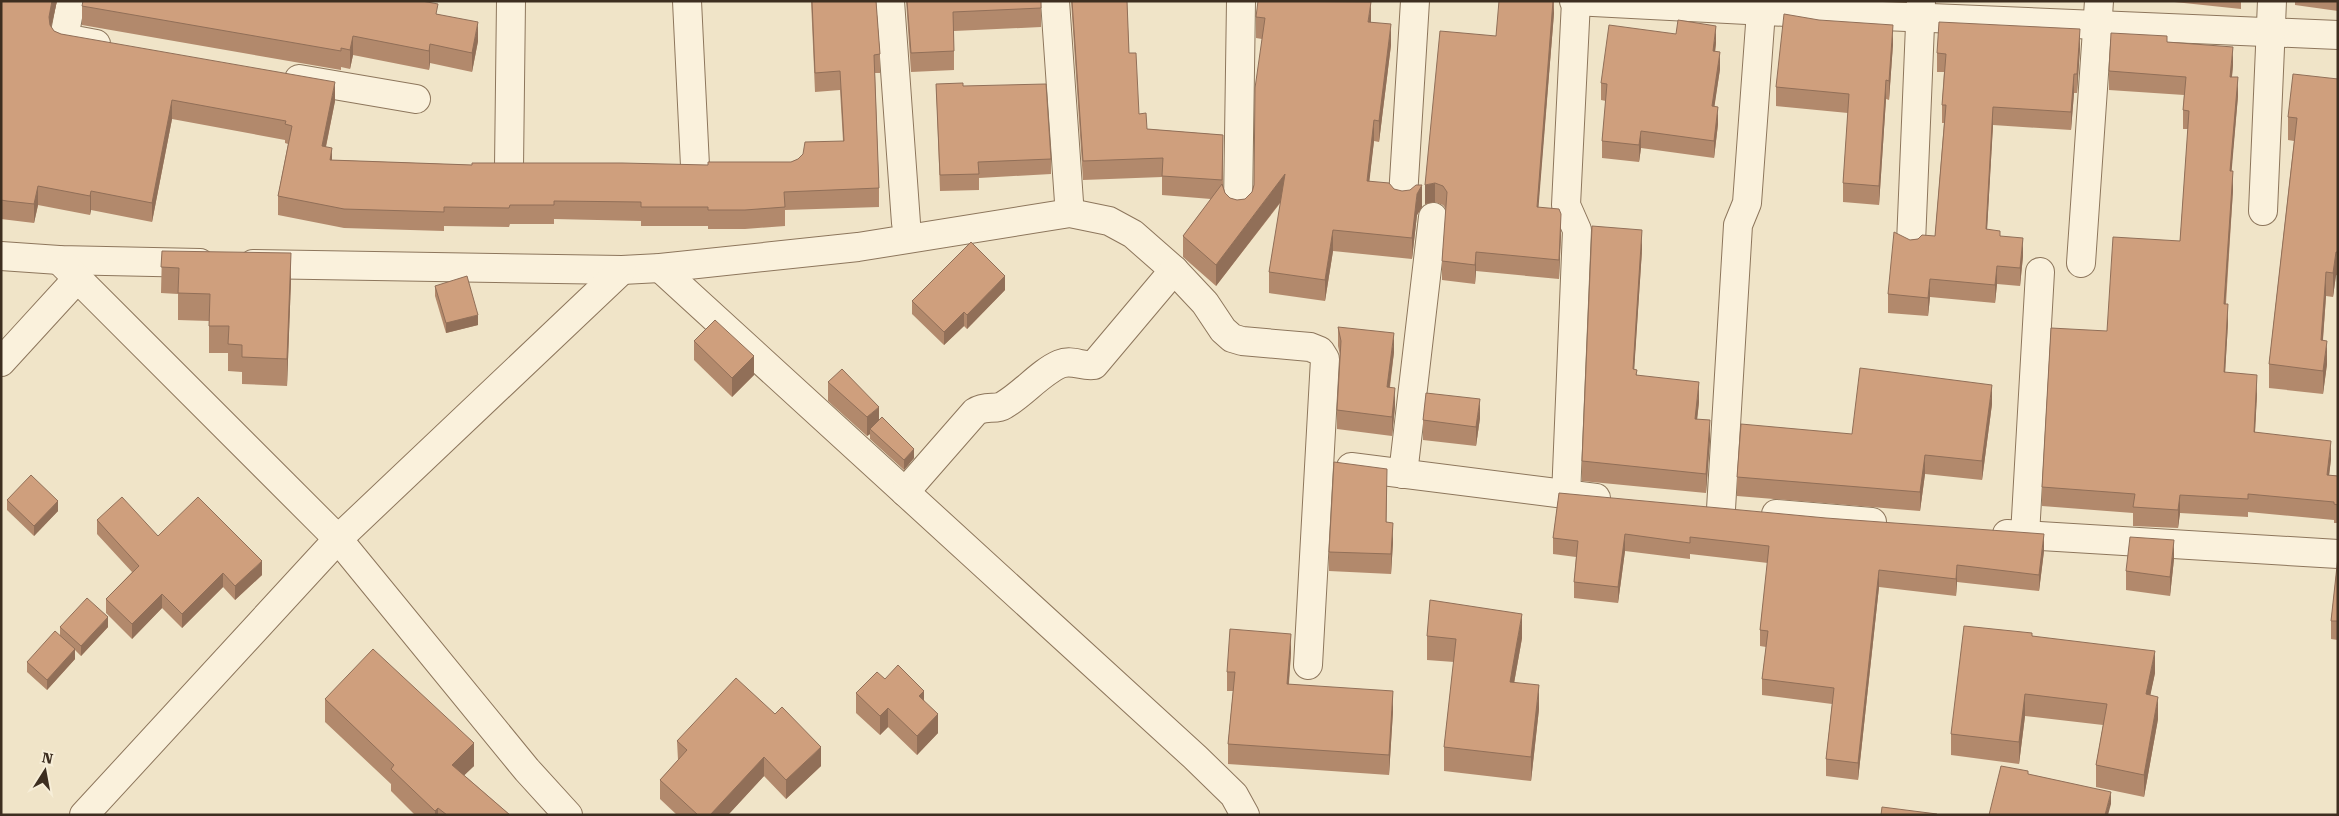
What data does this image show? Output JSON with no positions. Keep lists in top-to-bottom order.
{
  "north": "top"
}
